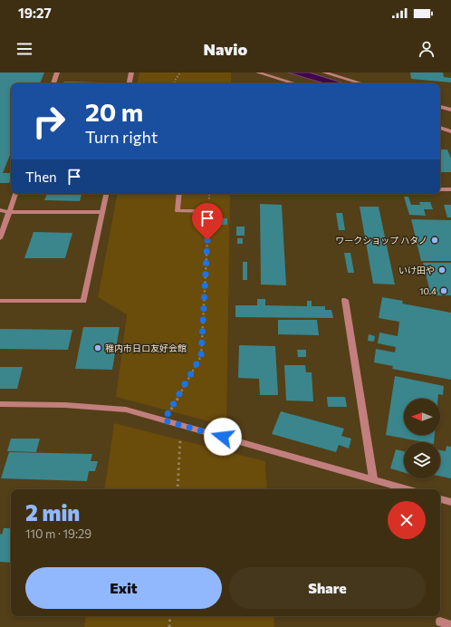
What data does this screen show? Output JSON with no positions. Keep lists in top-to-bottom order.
{
  "places": [
    "ワークショップ ハタノ",
    "いけ田や",
    "10.4",
    "稚内市日ロ友好会館"
  ],
  "north": "left",
  "page": {
    "status": "19:27",
    "header": "Navio",
    "turn": ["20 m", "Turn right"],
    "then": "Then",
    "heading": ["2 min", "110 m · 19:29"],
    "buttons": ["Exit", "Share"]
  }
}
